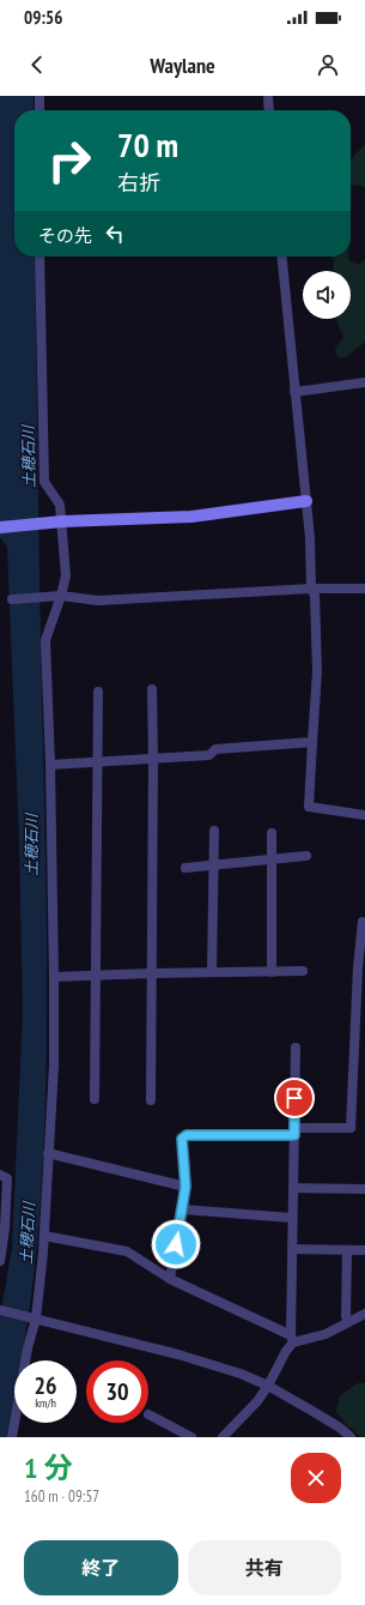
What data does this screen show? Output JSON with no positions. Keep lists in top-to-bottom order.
{
  "water": ["土穂石川"],
  "page": {
    "status": "09:56",
    "header": "Waylane",
    "turn": ["70 m", "右折"],
    "then": "その先",
    "speed": "26 km/h",
    "limit": "30",
    "heading": ["1 分", "160 m · 09:57"],
    "buttons": ["終了", "共有"]
  }
}
